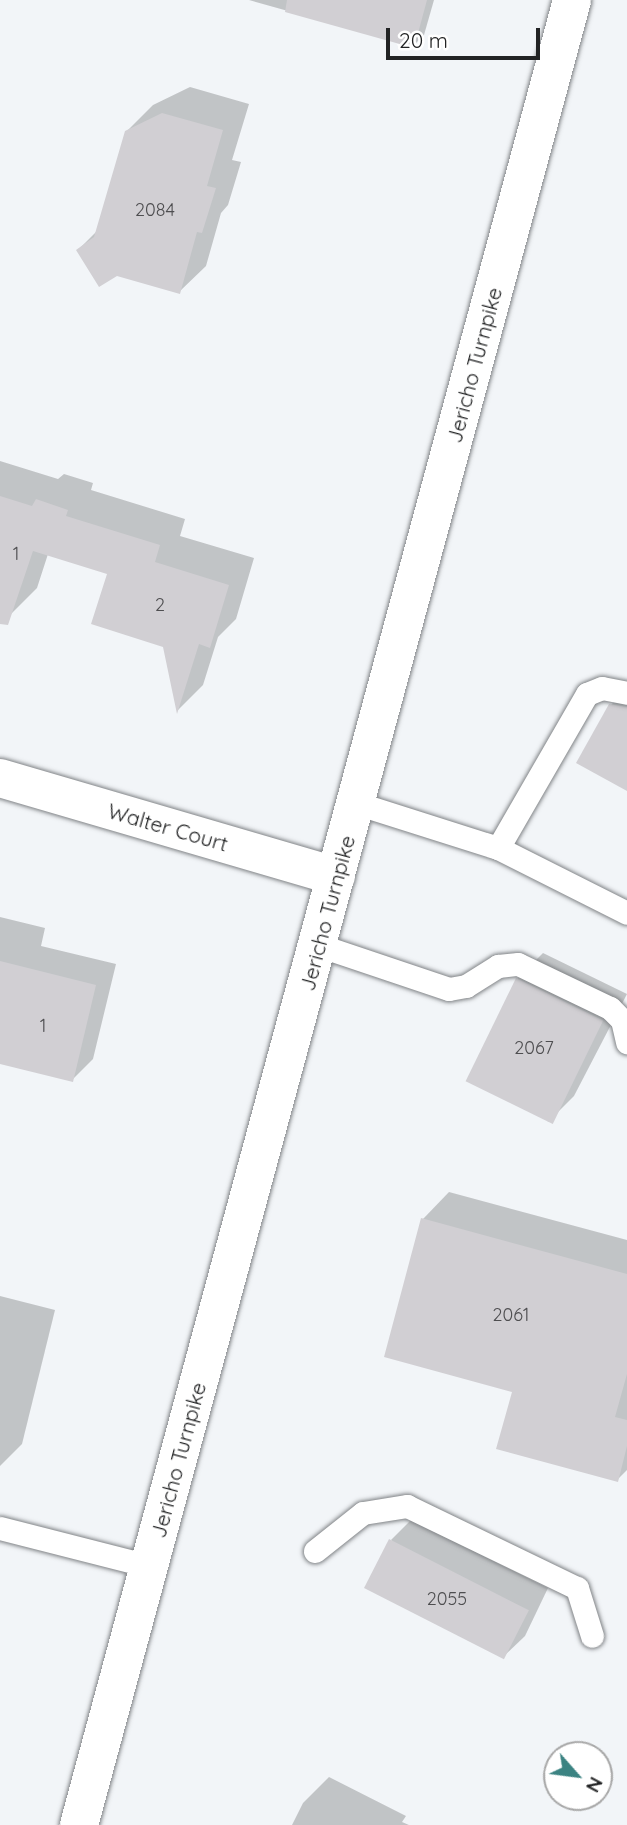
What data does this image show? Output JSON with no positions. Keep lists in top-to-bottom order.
{
  "streets": {
    "main road": ["Jericho Turnpike", "Walter Court"]
  },
  "crossings": [
    ["Jericho Turnpike", "Walter Court"]
  ],
  "house_numbers": [
    "2084",
    "1",
    "2",
    "1",
    "2067",
    "2061",
    "2055"
  ],
  "scale_bar": "20 m",
  "north": "bottom right"
}
